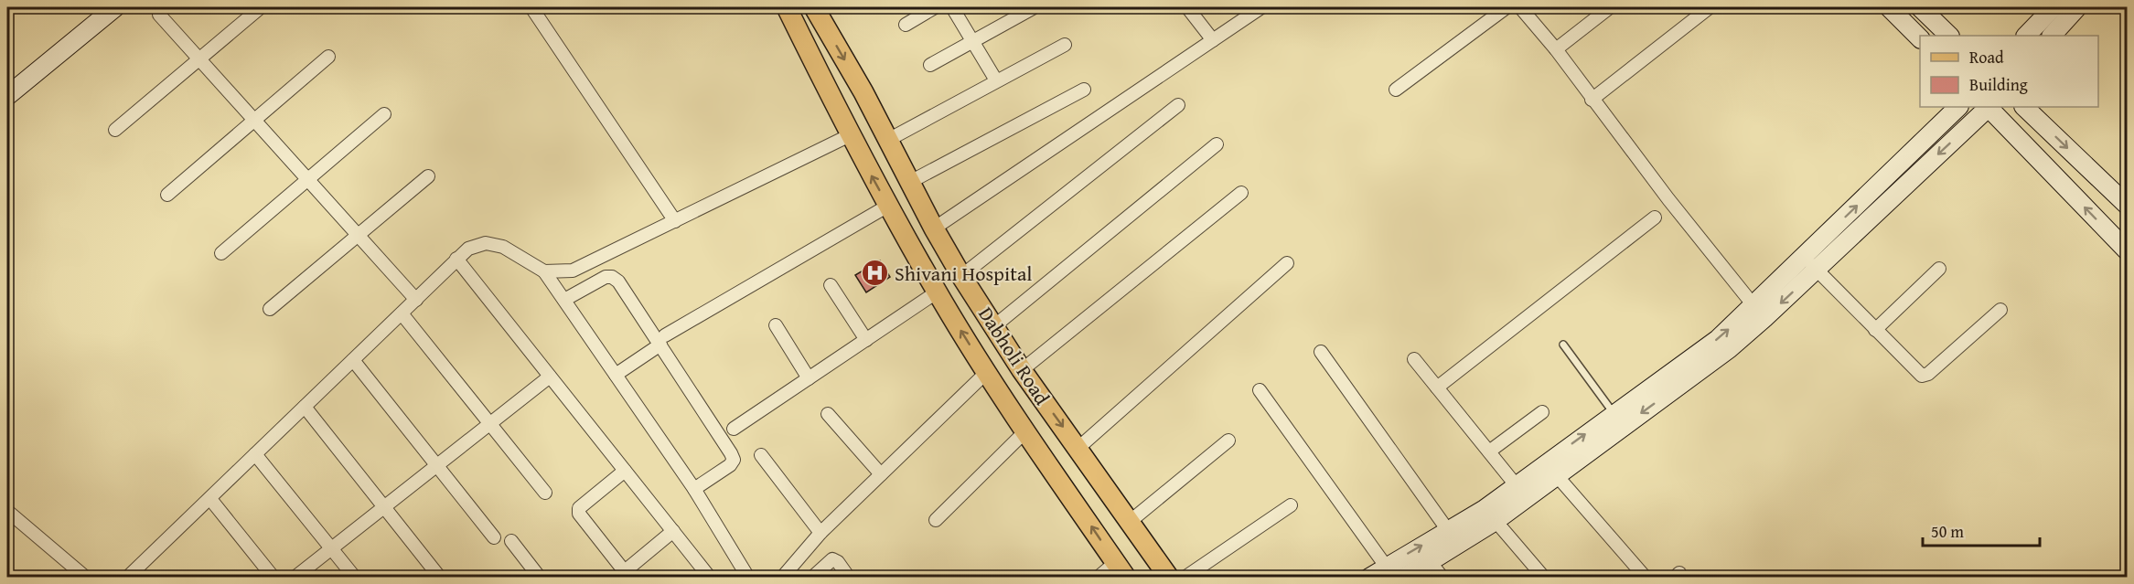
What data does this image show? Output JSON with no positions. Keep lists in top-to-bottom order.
{
  "streets": {
    "main road": ["Dabholi Road"]
  },
  "places": {
    "hospital": ["Shivani Hospital"]
  },
  "legend": ["Road", "Building"],
  "scale_bar": "50 m"
}
